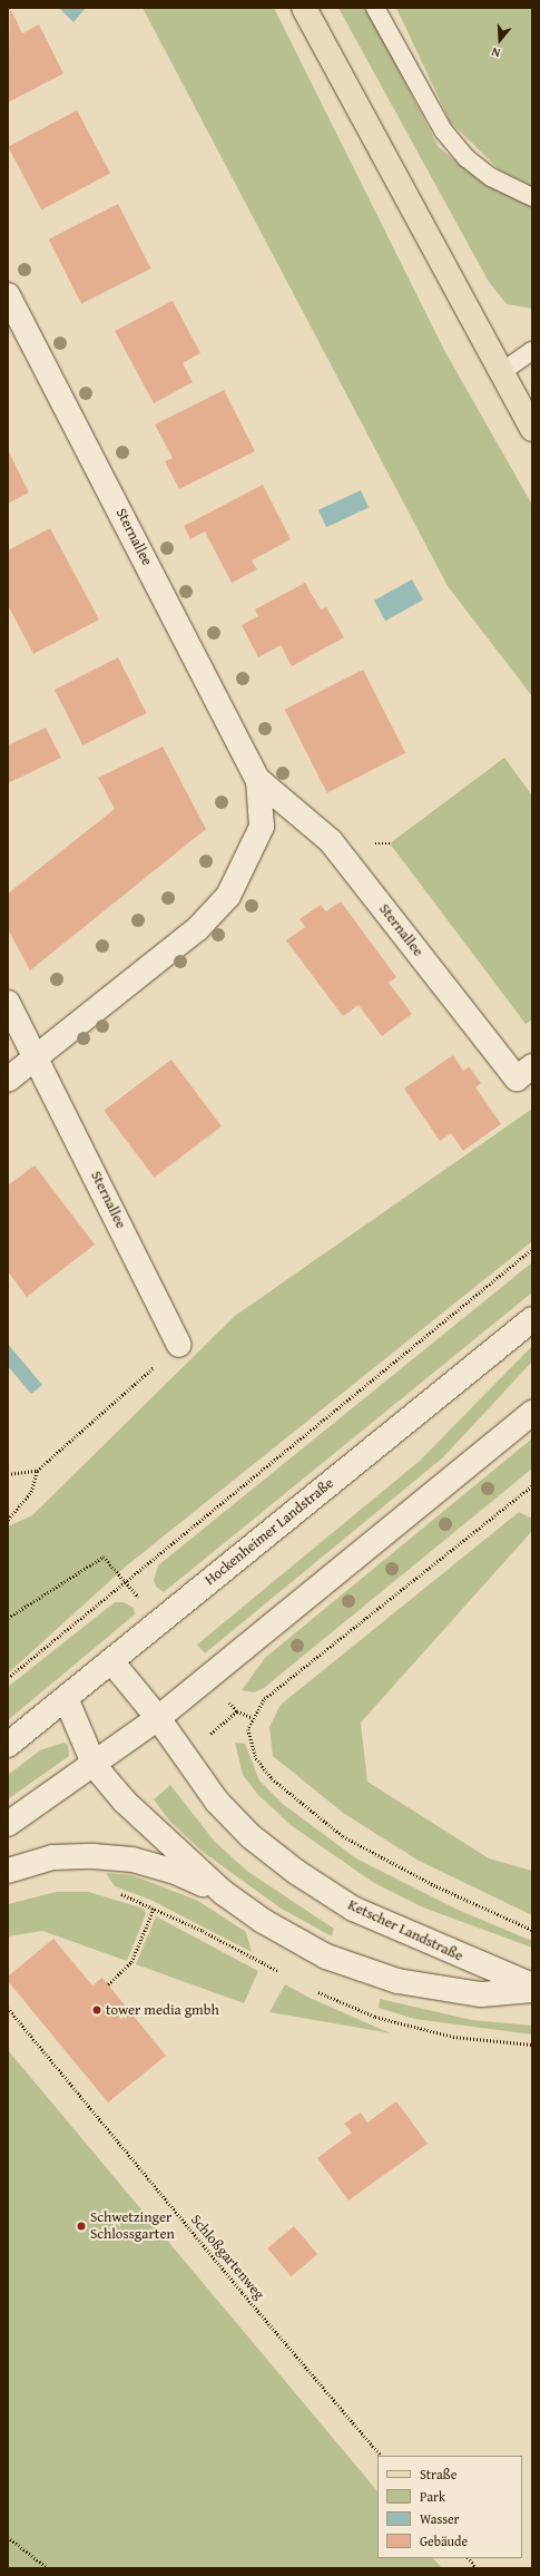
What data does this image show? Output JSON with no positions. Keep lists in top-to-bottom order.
{
  "streets": {
    "street": ["Sternallee", "Hockenheimer Landstraße", "Ketscher Landstraße"],
    "path": ["Schloßgartenweg"]
  },
  "crossings": [
    ["Hockenheimer Landstraße", "Ketscher Landstraße"]
  ],
  "places": ["tower media gmbh", "Schwetzinger Schlossgarten"],
  "legend": [
    "Straße",
    "Park",
    "Wasser",
    "Gebäude"
  ],
  "north": "bottom"
}
